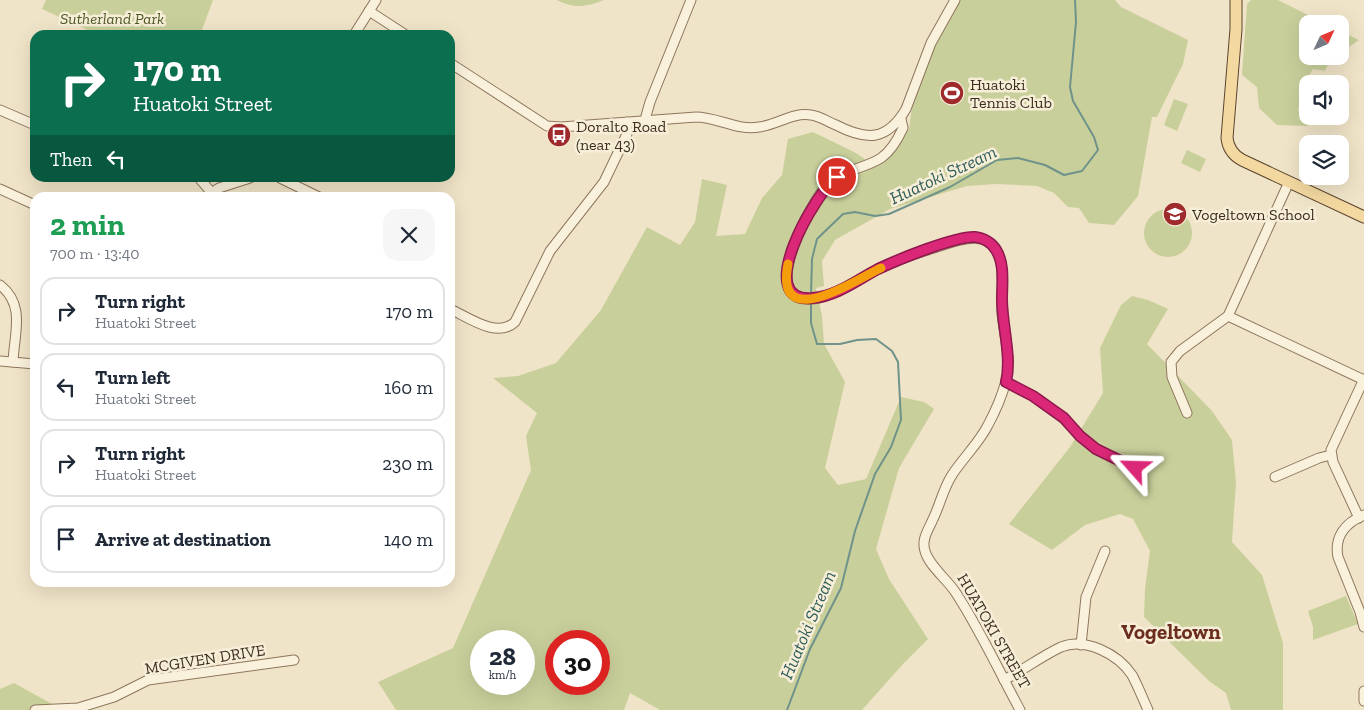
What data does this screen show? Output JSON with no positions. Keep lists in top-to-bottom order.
{
  "streets": {
    "street": ["HUATOKI STREET", "MCGIVEN DRIVE"]
  },
  "districts": ["Vogeltown"],
  "water": ["Huatoki Stream"],
  "parks": ["Sutherland Park"],
  "places": {
    "sports": ["Huatoki Tennis Club"],
    "bus stop": ["Doralto Road (near 43)"],
    "school or university": ["Vogeltown School"]
  },
  "north": "top right",
  "page": {
    "turn": ["170 m", "Huatoki Street"],
    "then": "Then",
    "heading": ["2 min", "700 m · 13:40"],
    "list": [
      {
        "name": "Turn right",
        "note": "Huatoki Street",
        "value": "170 m"
      },
      {
        "name": "Turn left",
        "note": "Huatoki Street",
        "value": "160 m"
      },
      {
        "name": "Turn right",
        "note": "Huatoki Street",
        "value": "230 m"
      },
      {
        "name": "Arrive at destination",
        "value": "140 m"
      }
    ],
    "speed": "28 km/h",
    "limit": "30"
  }
}
